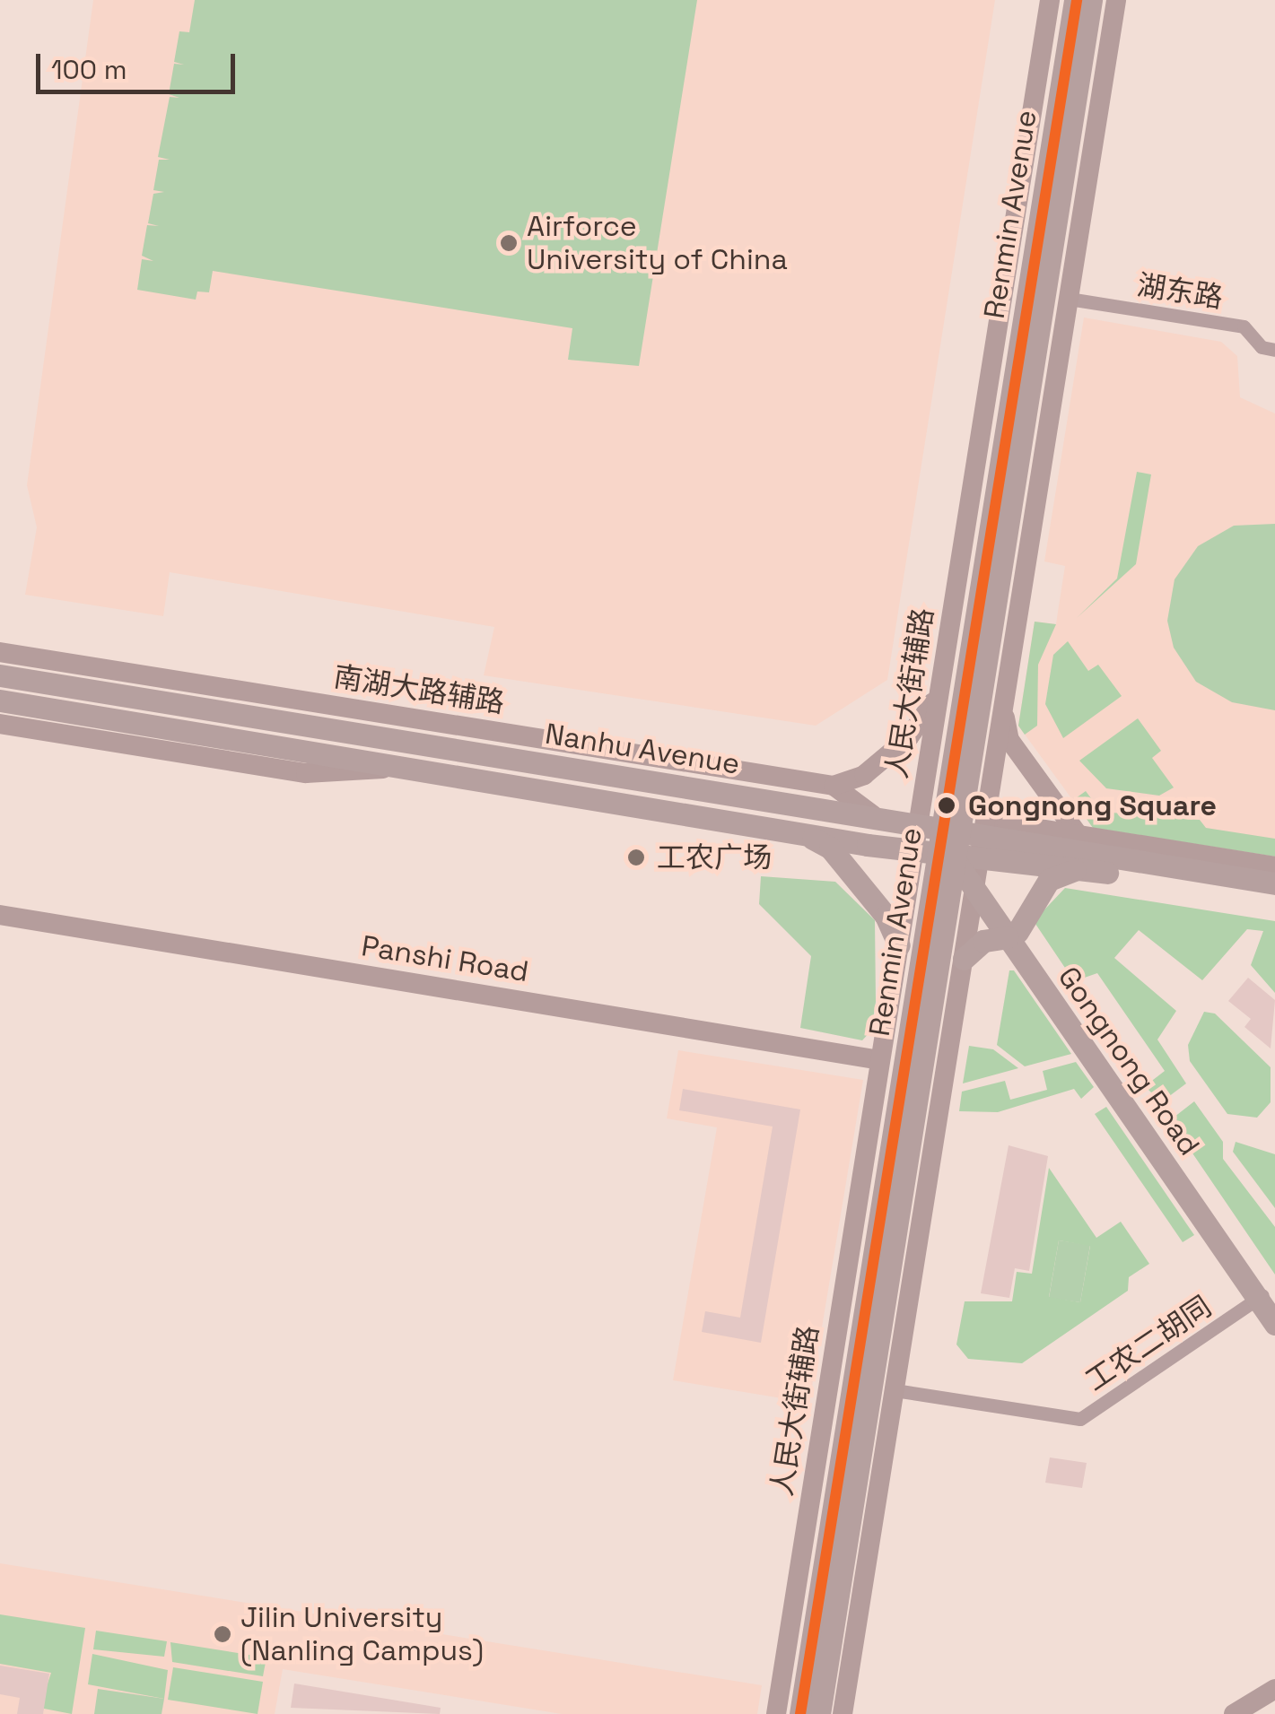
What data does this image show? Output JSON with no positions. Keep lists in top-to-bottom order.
{
  "streets": {
    "main road": [
      "Renmin Avenue",
      "南湖大路辅路",
      "人民大街辅路",
      "Nanhu Avenue",
      "Panshi Road",
      "Gongnong Road"
    ],
    "street": ["湖东路", "工农二胡同"]
  },
  "crossings": [
    ["Renmin Avenue", "Nanhu Avenue"],
    ["Renmin Avenue", "Gongnong Road"],
    ["南湖大路辅路", "Nanhu Avenue"],
    ["人民大街辅路", "Nanhu Avenue"],
    ["人民大街辅路", "Panshi Road"],
    ["Nanhu Avenue", "Gongnong Road"],
    ["Gongnong Road", "工农二胡同"]
  ],
  "places": [
    "Airforce University of China",
    "Gongnong Square",
    "工农广场",
    "Jilin University (Nanling Campus)"
  ],
  "scale_bar": "100 m"
}
